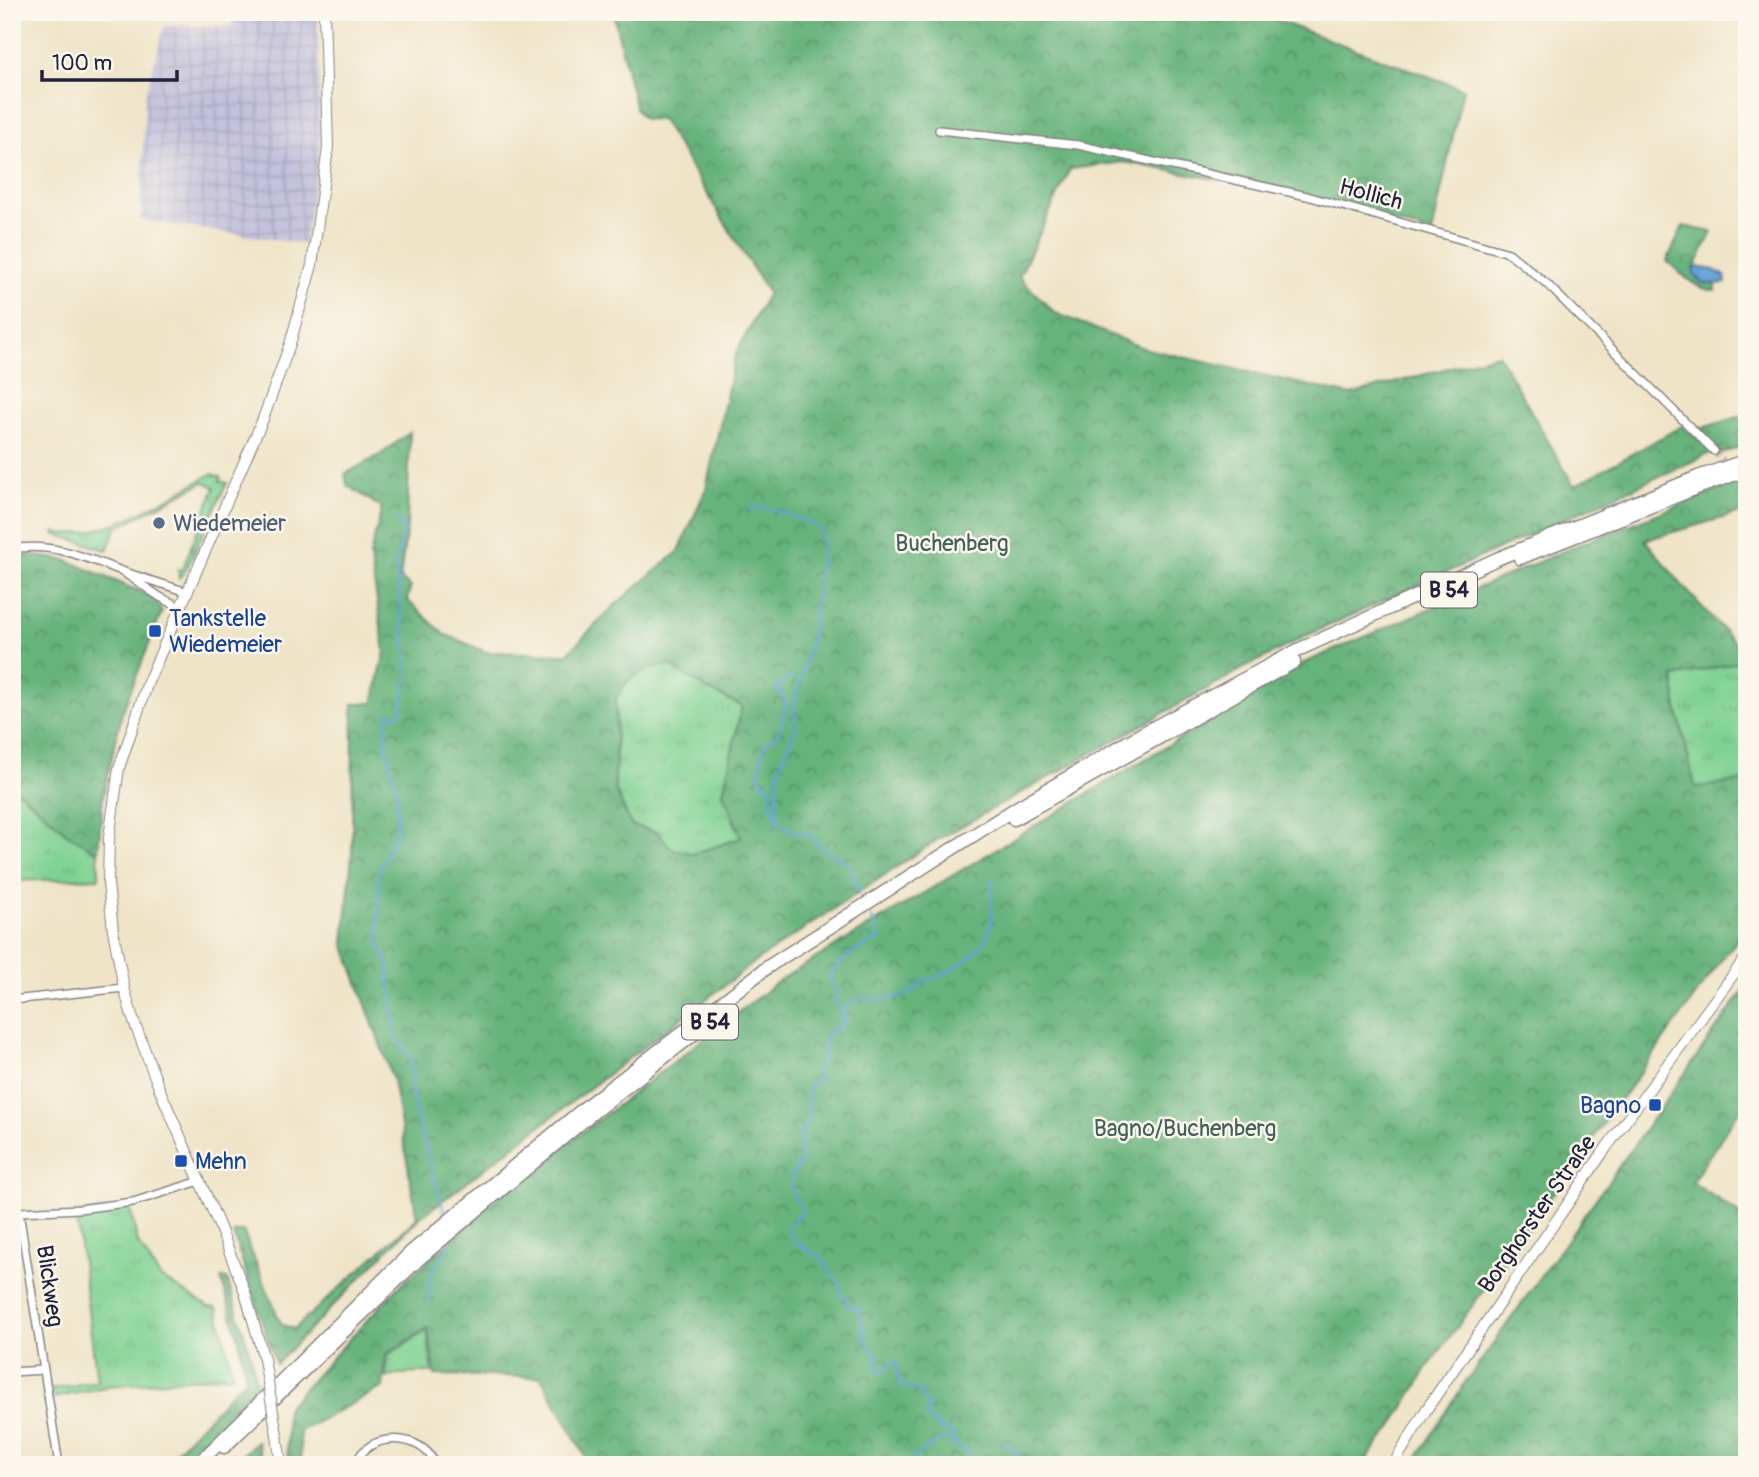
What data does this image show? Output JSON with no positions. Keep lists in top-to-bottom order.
{
  "streets": {
    "highway": ["B 54"],
    "main road": ["Borghorster Straße"],
    "street": ["Hollich", "Blickweg"]
  },
  "parks": ["Buchenberg", "Bagno/Buchenberg"],
  "places": {
    "other": ["Wiedemeier"],
    "transit": ["Tankstelle Wiedemeier", "Bagno", "Mehn"]
  },
  "scale_bar": "100 m"
}
